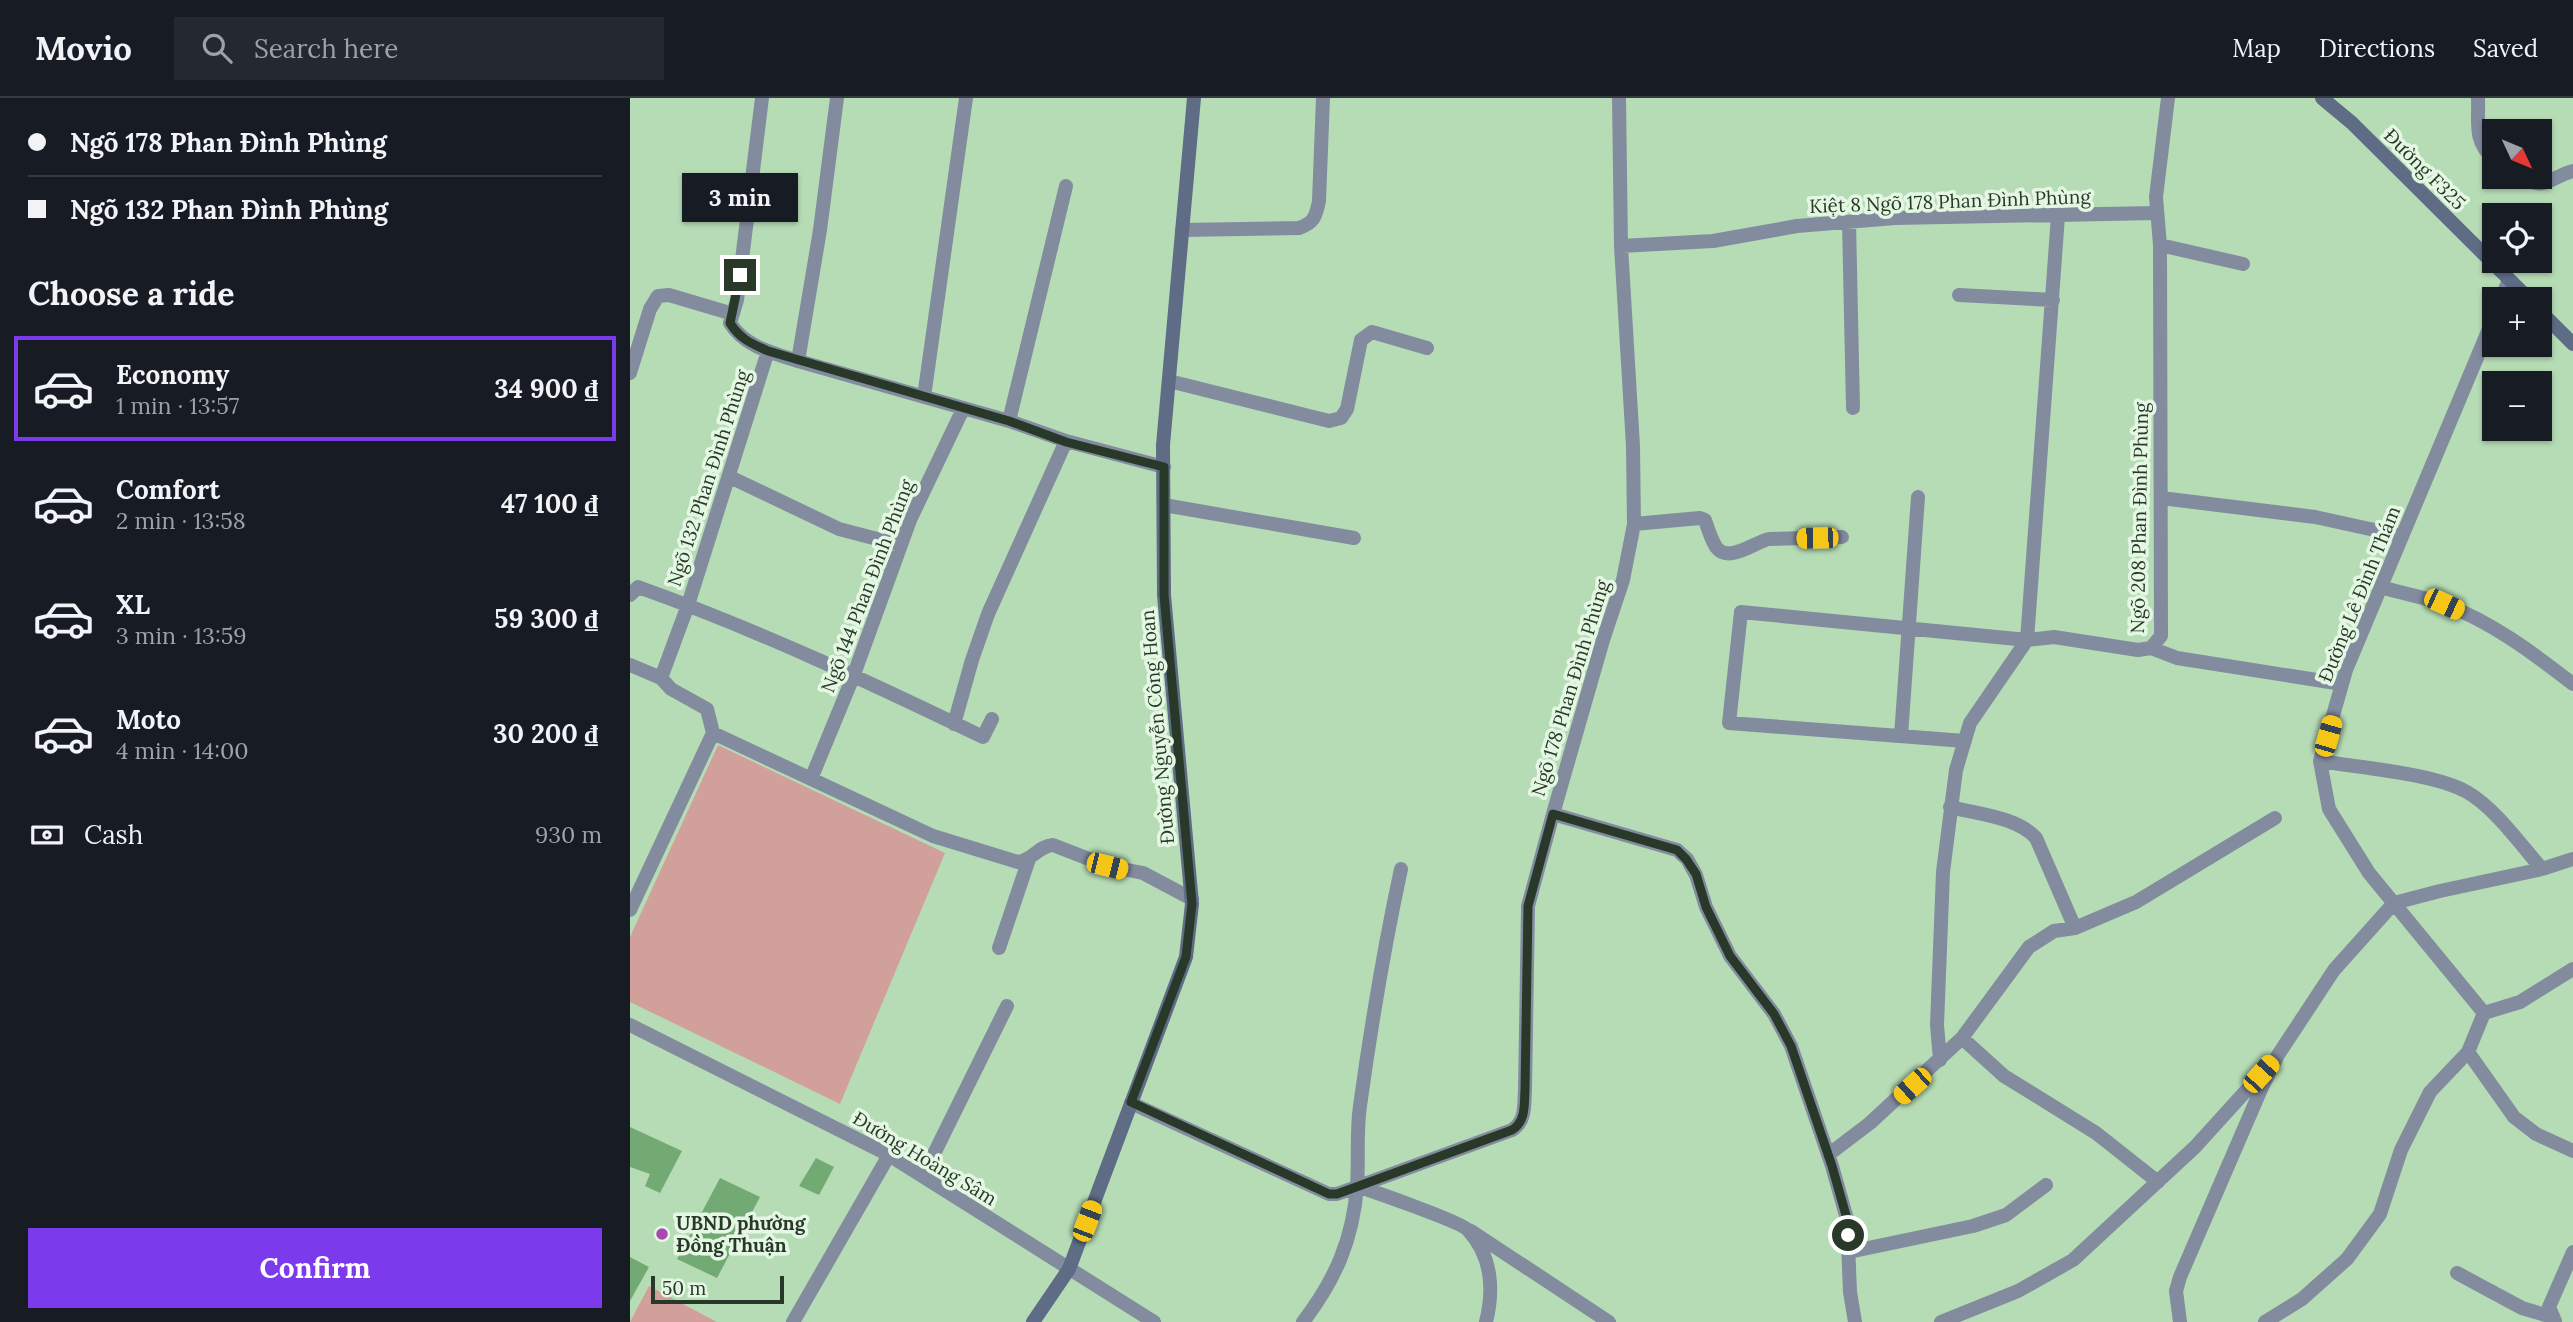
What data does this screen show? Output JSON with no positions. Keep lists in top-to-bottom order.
{
  "streets": {
    "main road": ["Đường F325", "Đường Nguyễn Công Hoan"],
    "street": [
      "Kiệt 8 Ngõ 178 Phan Đình Phùng",
      "Ngõ 132 Phan Đình Phùng",
      "Ngõ 208 Phan Đình Phùng",
      "Ngõ 144 Phan Đình Phùng",
      "Đường Lê Đình Thám",
      "Ngõ 178 Phan Đình Phùng",
      "Đường Hoàng Sâm"
    ]
  },
  "crossings": [
    ["Kiệt 8 Ngõ 178 Phan Đình Phùng", "Ngõ 208 Phan Đình Phùng"],
    ["Kiệt 8 Ngõ 178 Phan Đình Phùng", "Ngõ 178 Phan Đình Phùng"],
    ["Đường Nguyễn Công Hoan", "Đường Hoàng Sâm"]
  ],
  "places": ["UBND phường Đồng Thuận"],
  "scale_bar": "50 m",
  "north": "bottom right",
  "page": {
    "header": "Movio",
    "search": "Search here",
    "nav": ["Map", "Directions", "Saved"],
    "banner": ["Ngõ 178 Phan Đình Phùng", "Ngõ 132 Phan Đình Phùng"],
    "map_buttons": ["+", "−"],
    "bubble": "3 min",
    "heading": "Choose a ride",
    "list": [
      {
        "name": "Economy",
        "note": "1 min · 13:57",
        "value": "34 900 ₫"
      },
      {
        "name": "Comfort",
        "note": "2 min · 13:58",
        "value": "47 100 ₫"
      },
      {
        "name": "XL",
        "note": "3 min · 13:59",
        "value": "59 300 ₫"
      },
      {
        "name": "Moto",
        "note": "4 min · 14:00",
        "value": "30 200 ₫"
      }
    ],
    "pay": ["Cash", "930 m"],
    "buttons": "Confirm",
    "scale": "50 m"
  }
}
